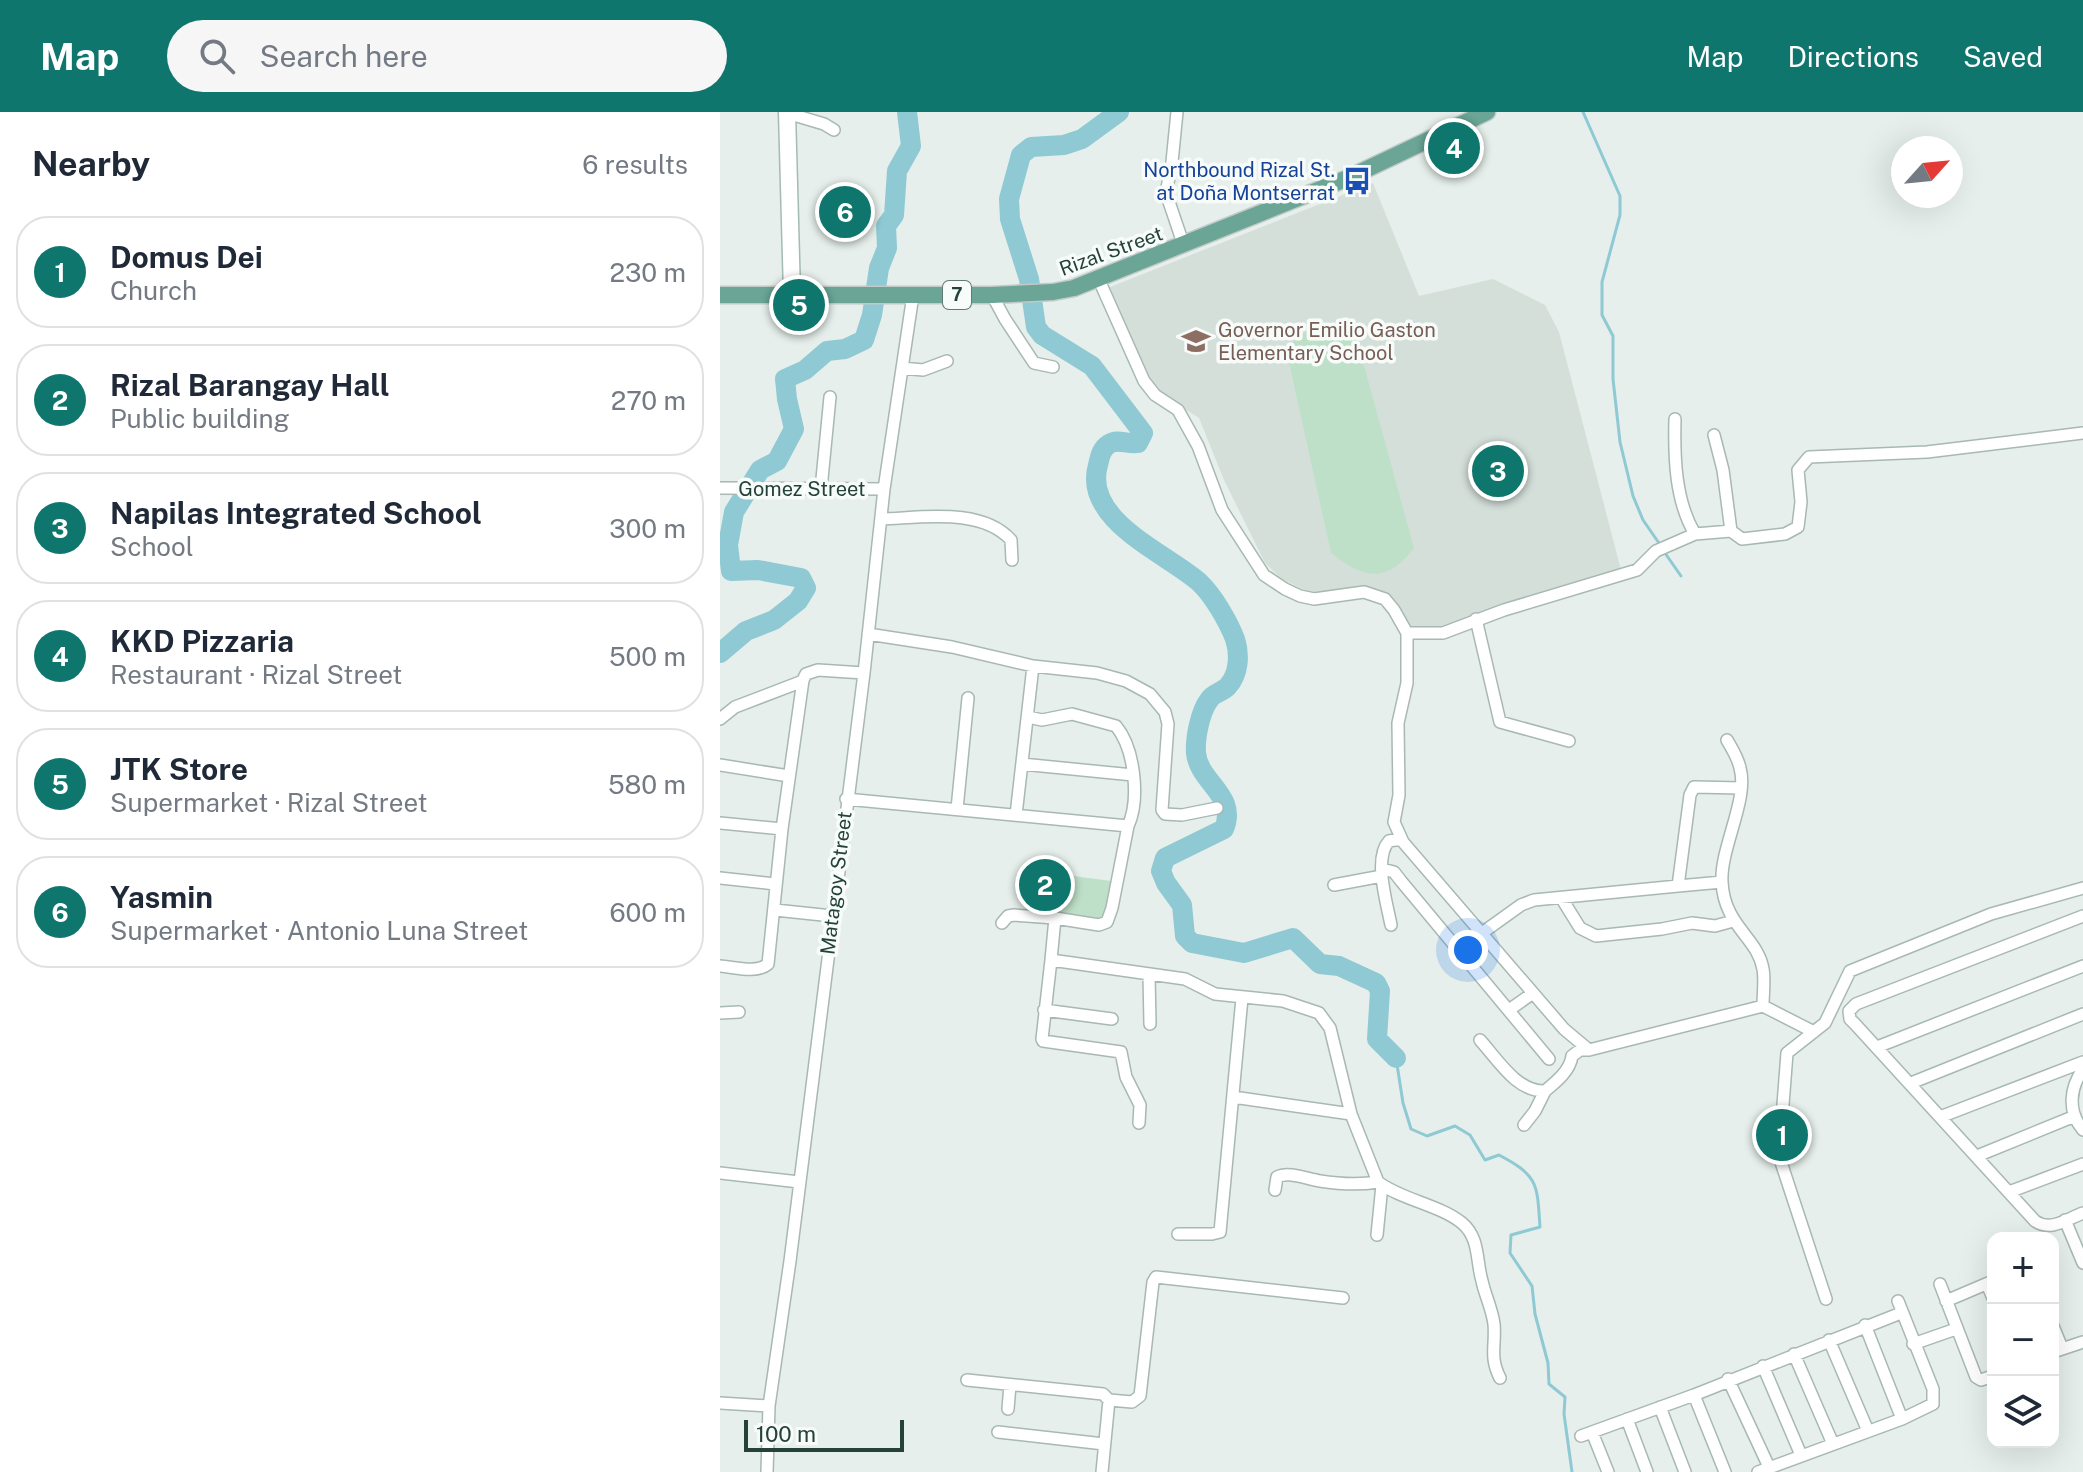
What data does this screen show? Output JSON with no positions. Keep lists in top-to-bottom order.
{
  "streets": {
    "main road": ["Rizal Street", "7"],
    "street": ["Gomez Street", "Matagoy Street"]
  },
  "crossings": [
    ["Rizal Street", "Matagoy Street"],
    ["Gomez Street", "Matagoy Street"]
  ],
  "places": {
    "bus stop": ["Northbound Rizal St. at Doña Montserrat"],
    "school or university": ["Governor Emilio Gaston Elementary School"]
  },
  "scale_bar": "100 m",
  "north": "top right",
  "page": {
    "header": "Map",
    "search": "Search here",
    "nav": ["Map", "Directions", "Saved"],
    "heading": ["Nearby", "6 results"],
    "pins": [
      "4",
      "6",
      "5",
      "3",
      "2",
      "1"
    ],
    "list": [
      {
        "mark": "1",
        "name": "Domus Dei",
        "note": "Church",
        "value": "230 m"
      },
      {
        "mark": "2",
        "name": "Rizal Barangay Hall",
        "note": "Public building",
        "value": "270 m"
      },
      {
        "mark": "3",
        "name": "Napilas Integrated School",
        "note": "School",
        "value": "300 m"
      },
      {
        "mark": "4",
        "name": "KKD Pizzaria",
        "note": "Restaurant · Rizal Street",
        "value": "500 m"
      },
      {
        "mark": "5",
        "name": "JTK Store",
        "note": "Supermarket · Rizal Street",
        "value": "580 m"
      },
      {
        "mark": "6",
        "name": "Yasmin",
        "note": "Supermarket · Antonio Luna Street",
        "value": "600 m"
      }
    ],
    "map_buttons": ["+", "−"],
    "scale": "100 m"
  }
}
